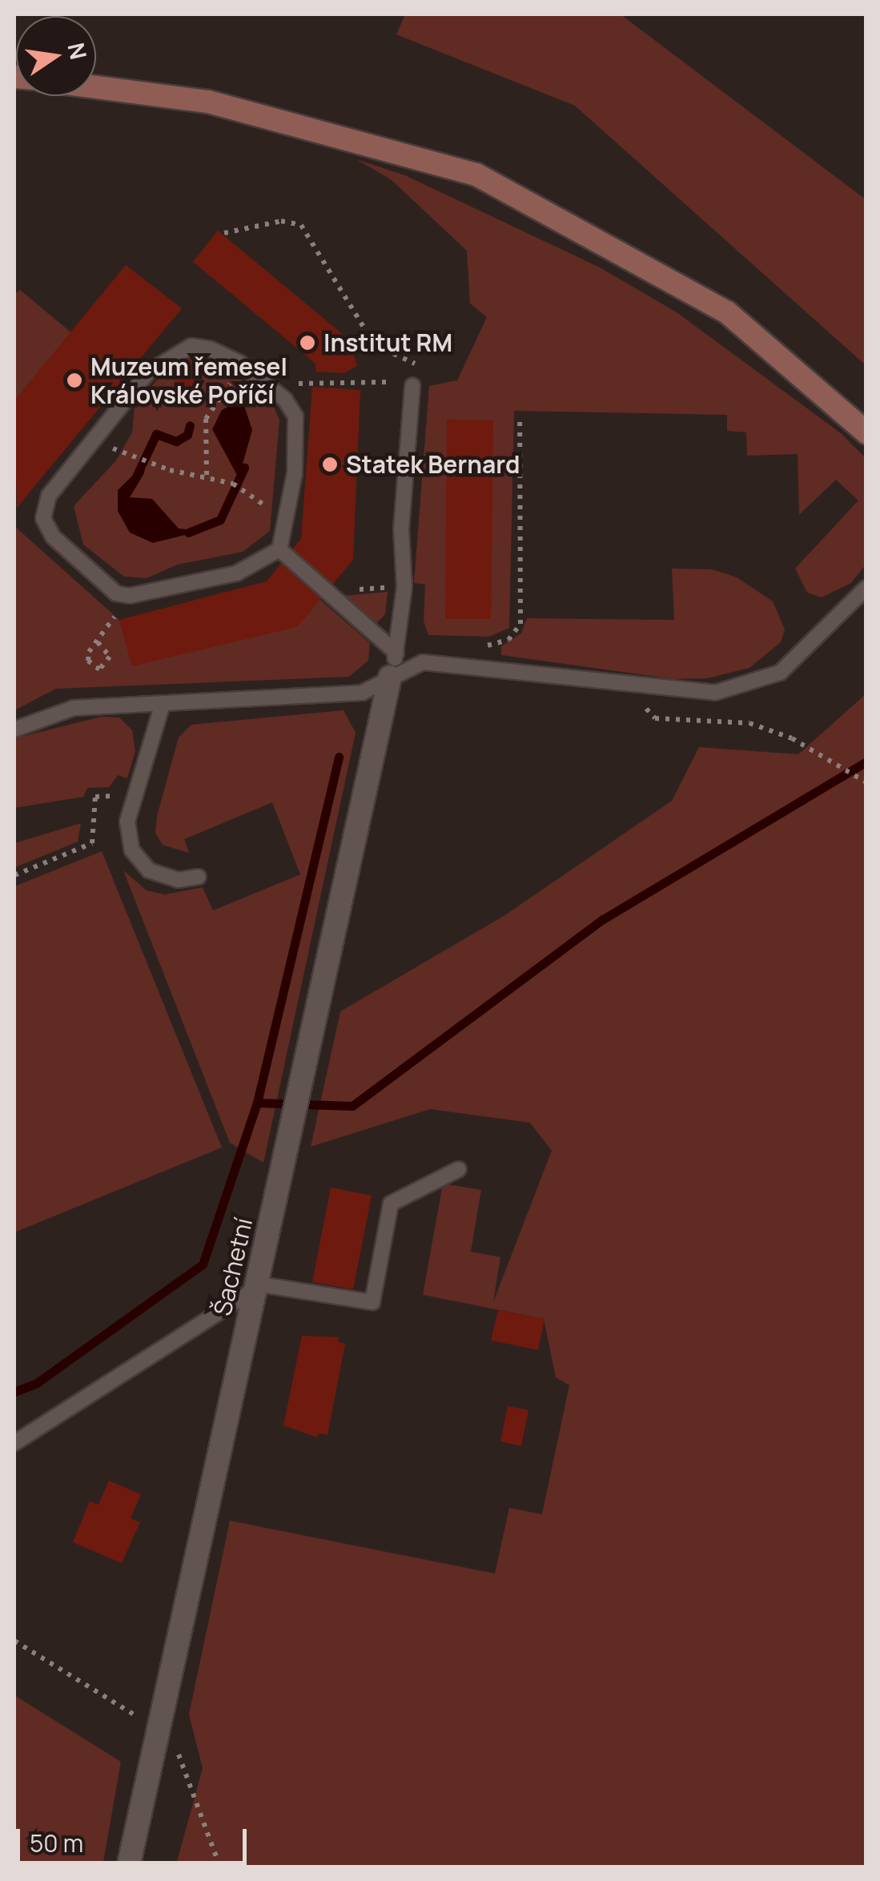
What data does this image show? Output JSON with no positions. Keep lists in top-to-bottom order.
{
  "streets": {
    "street": ["Šachetní"]
  },
  "places": ["Institut RM", "Muzeum řemesel Královské Poříčí", "Statek Bernard"],
  "scale_bar": "50 m",
  "north": "right"
}
